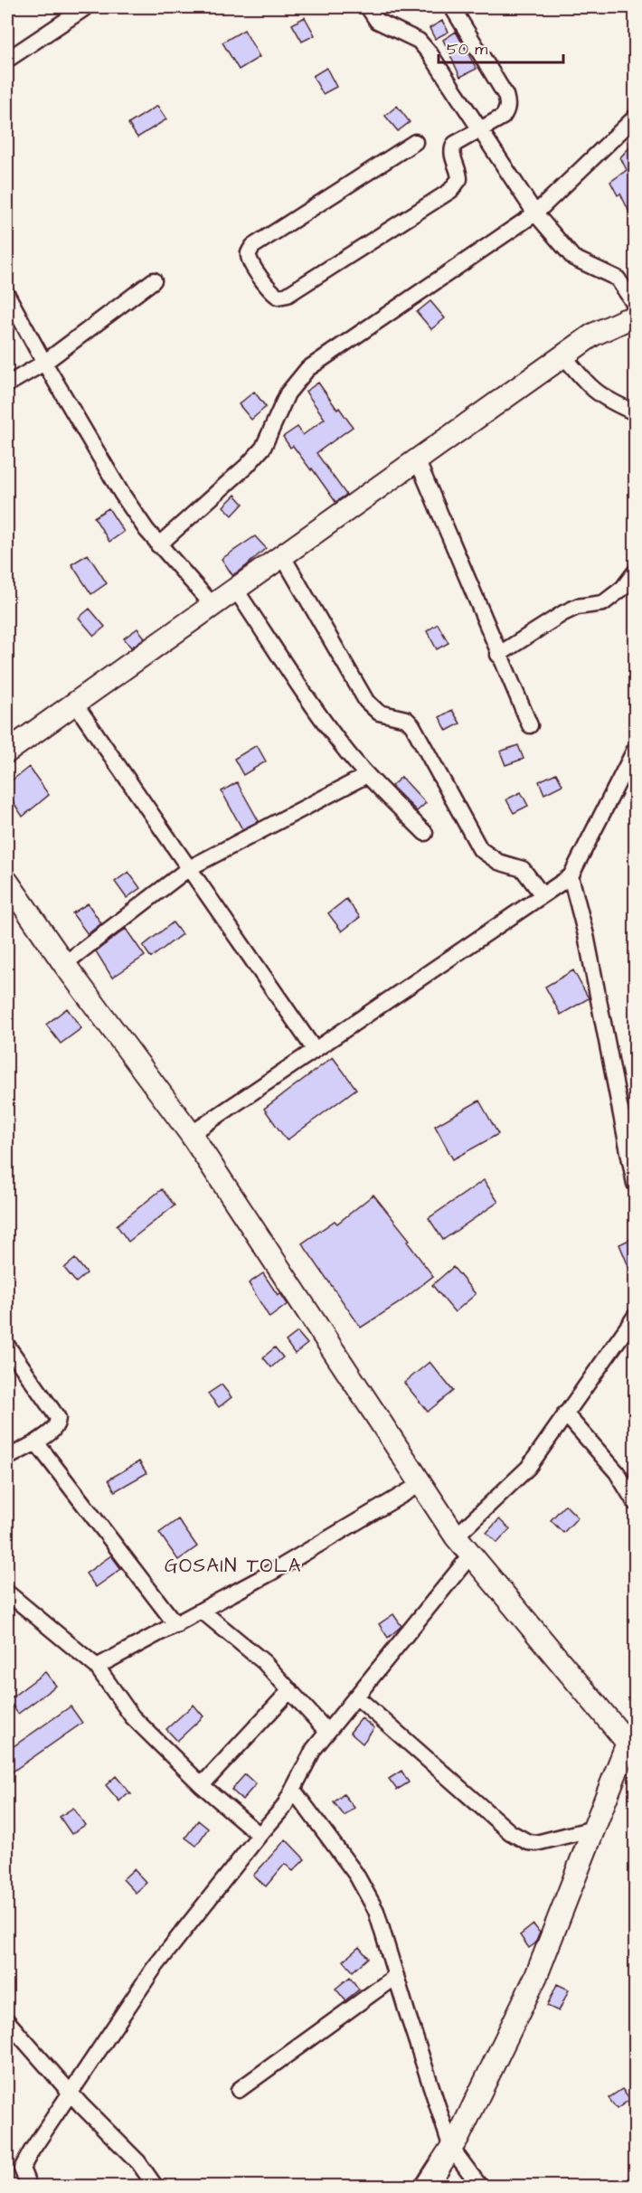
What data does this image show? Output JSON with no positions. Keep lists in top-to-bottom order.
{
  "districts": ["GOSAIN TOLA"],
  "scale_bar": "50 m"
}
